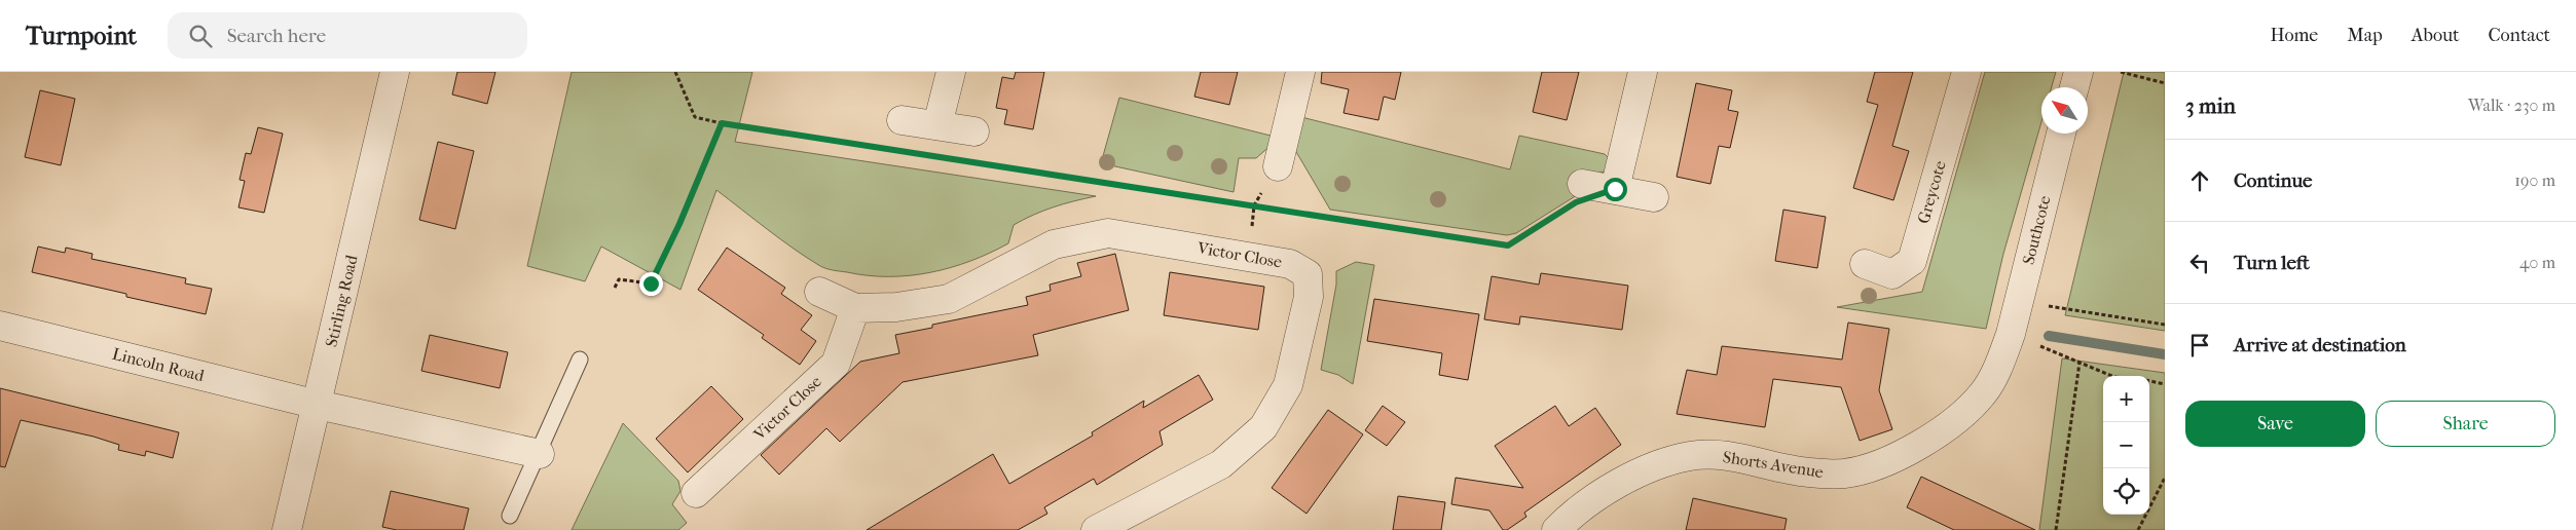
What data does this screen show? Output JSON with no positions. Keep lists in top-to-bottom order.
{
  "streets": {
    "street": [
      "Greycote",
      "Southcote",
      "Victor Close",
      "Stirling Road",
      "Lincoln Road",
      "Shorts Avenue"
    ]
  },
  "crossings": [
    ["Southcote", "Shorts Avenue"],
    ["Stirling Road", "Lincoln Road"]
  ],
  "north": "top left",
  "page": {
    "header": "Turnpoint",
    "search": "Search here",
    "nav": [
      "Home",
      "Map",
      "About",
      "Contact"
    ],
    "heading": ["3 min", "Walk · 230 m"],
    "list": [
      ["Continue", "190 m"],
      ["Turn left", "40 m"],
      "Arrive at destination"
    ],
    "map_buttons": ["+", "−"],
    "buttons": ["Save", "Share"]
  }
}
